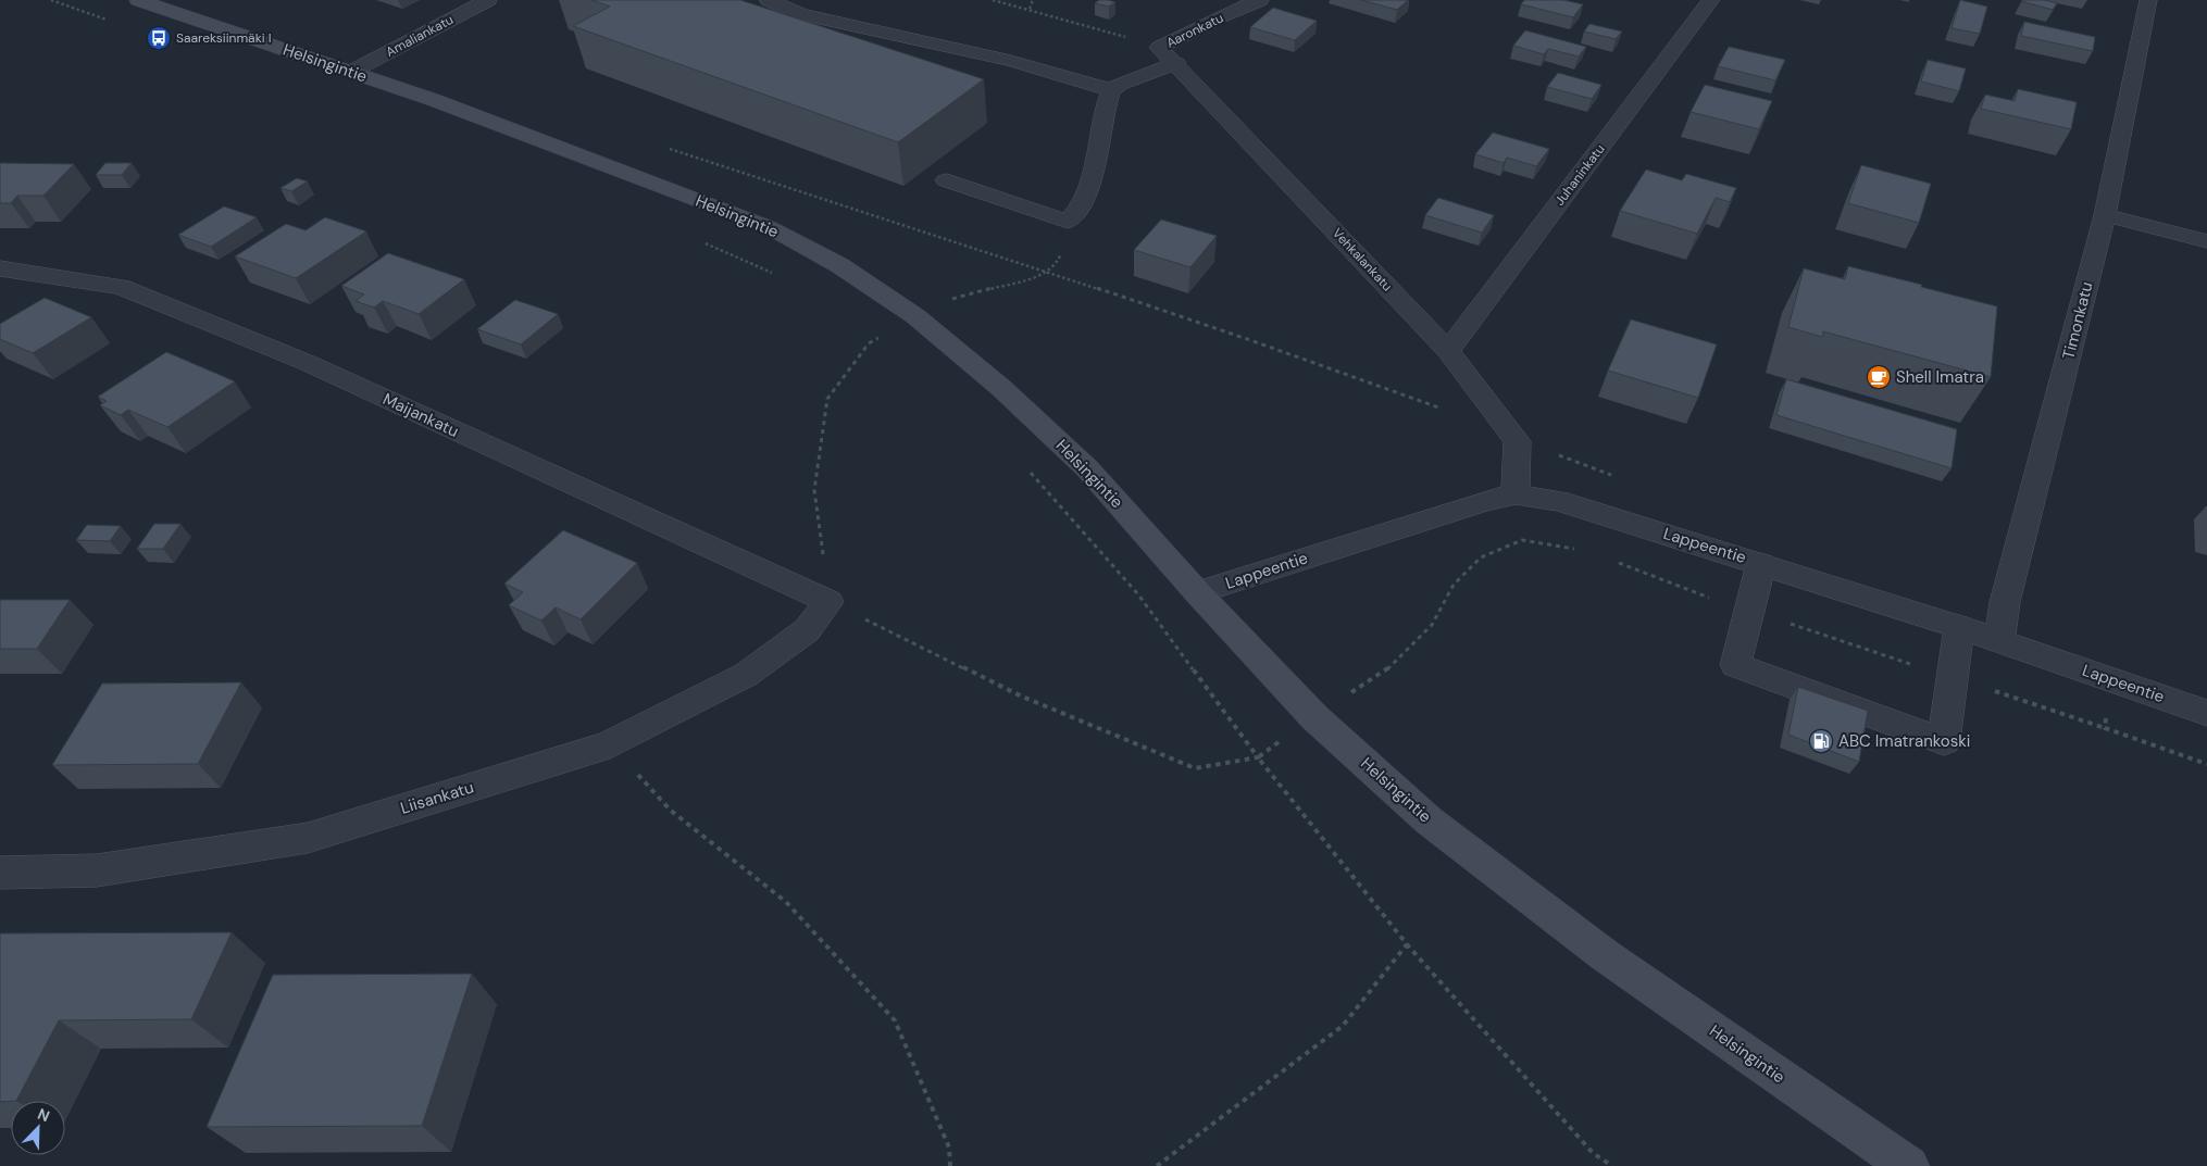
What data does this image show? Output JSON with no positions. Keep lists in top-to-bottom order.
{
  "streets": {
    "main road": ["Helsingintie"],
    "street": [
      "Aaronkatu",
      "Amaliankatu",
      "Juhaninkatu",
      "Vehkalankatu",
      "Timonkatu",
      "Maijankatu",
      "Lappeentie",
      "Liisankatu"
    ]
  },
  "crossings": [
    ["Aaronkatu", "Vehkalankatu"],
    ["Amaliankatu", "Helsingintie"],
    ["Helsingintie", "Lappeentie"],
    ["Juhaninkatu", "Vehkalankatu"],
    ["Vehkalankatu", "Lappeentie"],
    ["Timonkatu", "Lappeentie"],
    ["Maijankatu", "Liisankatu"]
  ],
  "places": {
    "bus stop": ["Saareksiinmäki I"],
    "cafe": ["Shell Imatra"],
    "fuel station": ["ABC Imatrankoski"]
  },
  "north": "top right"
}
